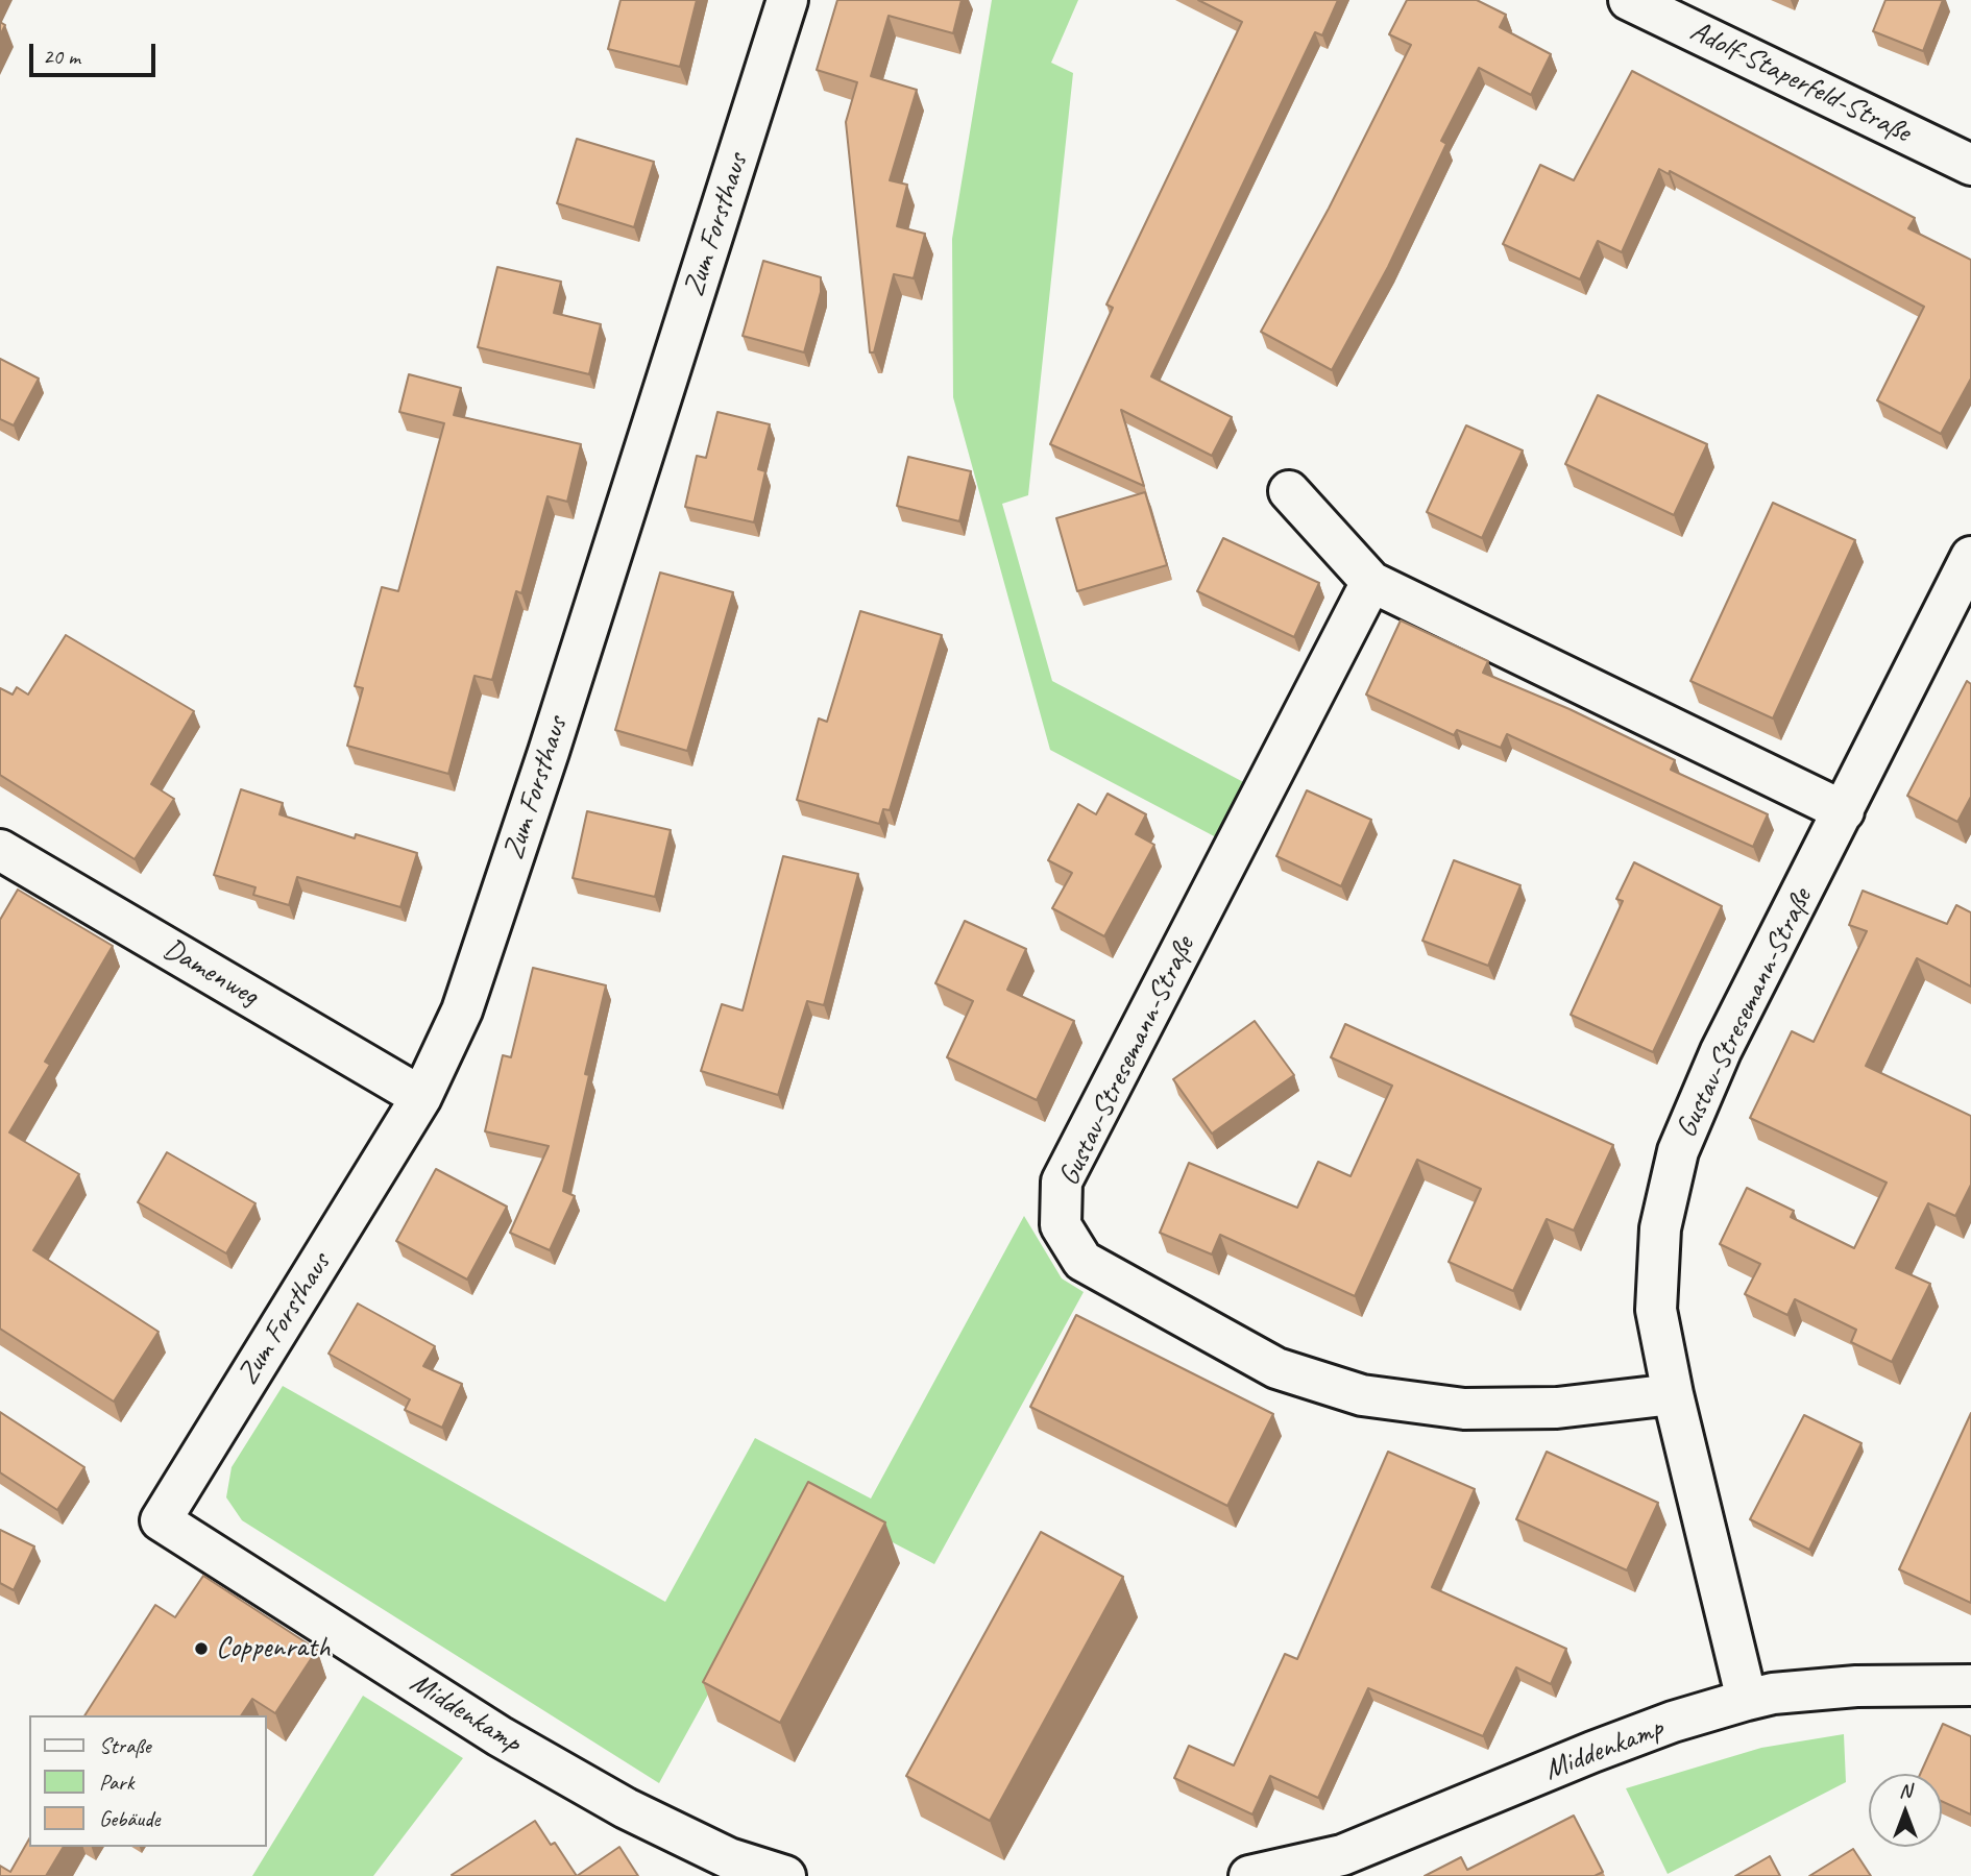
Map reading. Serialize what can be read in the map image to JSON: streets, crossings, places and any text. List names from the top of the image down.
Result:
{
  "streets": {
    "street": [
      "Adolf-Staperfeld-Straße",
      "Zum Forsthaus",
      "Damenweg",
      "Gustav-Stresemann-Straße",
      "Middenkamp"
    ]
  },
  "crossings": [
    ["Zum Forsthaus", "Damenweg"],
    ["Zum Forsthaus", "Middenkamp"],
    ["Gustav-Stresemann-Straße", "Middenkamp"]
  ],
  "places": ["Coppenrath"],
  "legend": ["Straße", "Park", "Gebäude"],
  "scale_bar": "20 m",
  "north": "top"
}
